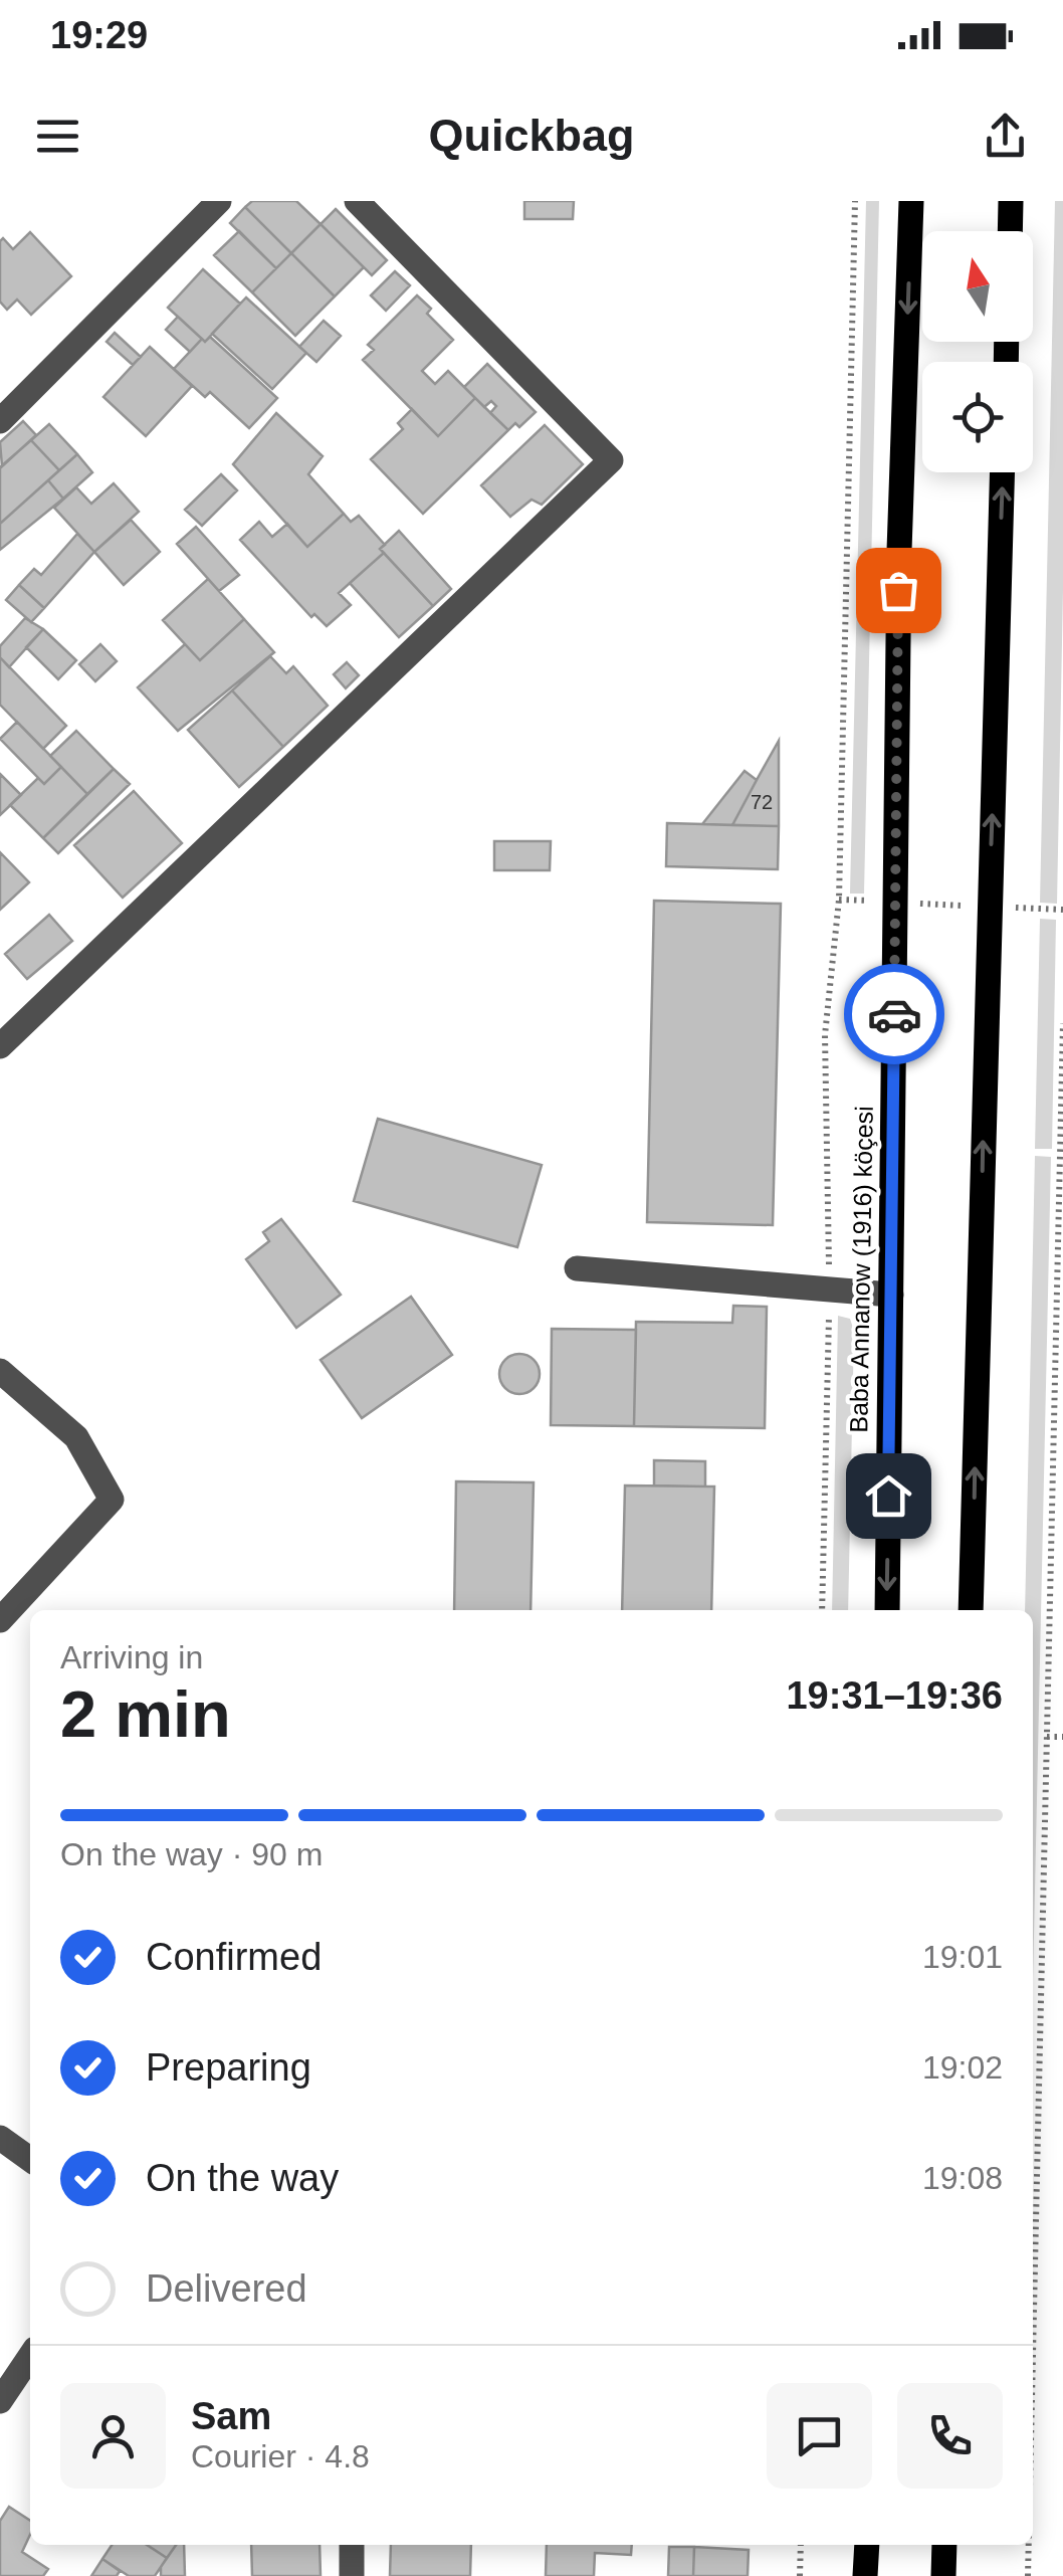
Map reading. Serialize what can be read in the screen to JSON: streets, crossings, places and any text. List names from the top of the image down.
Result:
{
  "streets": {
    "main road": ["Baba Annanow (1916) köçesi"]
  },
  "house_numbers": ["72"],
  "north": "top",
  "page": {
    "status": "19:29",
    "header": "Quickbag",
    "heading": ["2 min", "Arriving in", "19:31–19:36"],
    "panel": ["Sam", "Courier · 4.8"],
    "bar": "On the way · 90 m",
    "list": [
      ["Confirmed", "19:01"],
      ["Preparing", "19:02"],
      ["On the way", "19:08"],
      "Delivered"
    ]
  }
}
